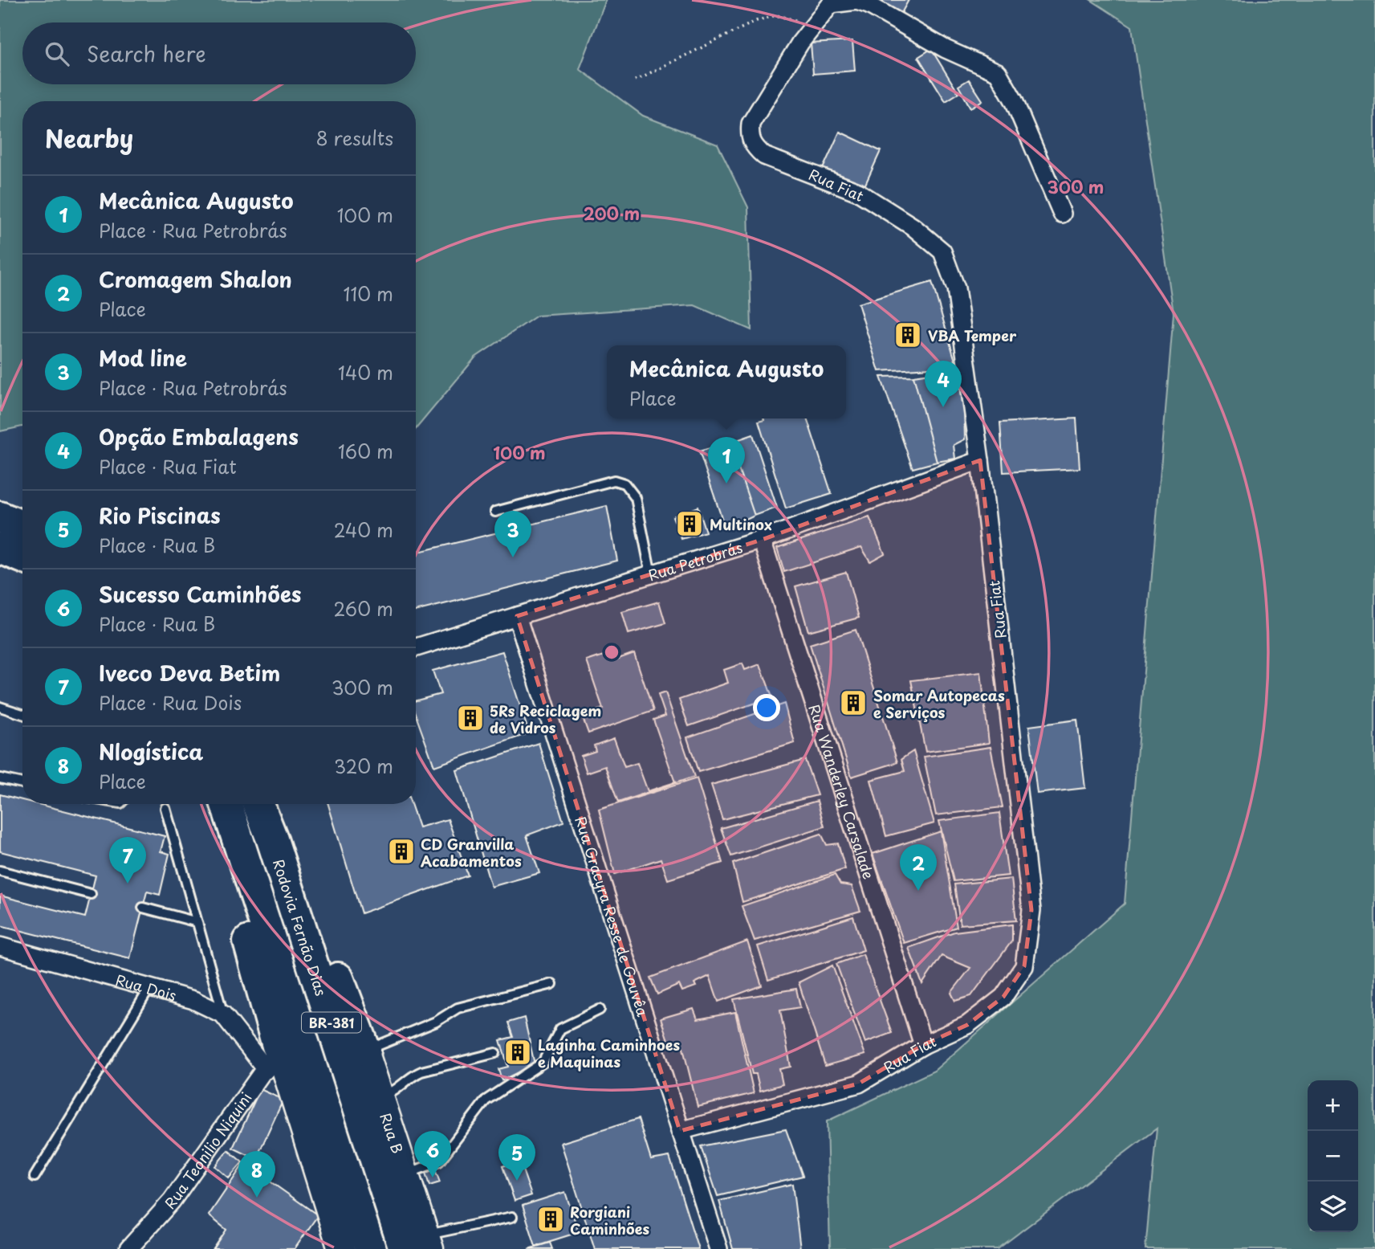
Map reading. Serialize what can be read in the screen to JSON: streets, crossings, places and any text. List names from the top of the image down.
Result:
{
  "streets": {
    "highway": ["Rodovia Fernão Dias", "BR-381"],
    "street": [
      "Rua Fiat",
      "Rua Petrobrás",
      "Rua Wanderley Carsalade",
      "Rua Gracyra Resse de Gouvêa",
      "Rua Dois",
      "Rua B",
      "Rua Teonilio Niquini"
    ]
  },
  "crossings": [
    ["Rua Fiat", "Rua Petrobrás"],
    ["Rua Fiat", "Rua Wanderley Carsalade"],
    ["Rua Fiat", "Rua Gracyra Resse de Gouvêa"],
    ["Rua Petrobrás", "Rua Wanderley Carsalade"],
    ["Rua Petrobrás", "Rua Gracyra Resse de Gouvêa"],
    ["Rodovia Fernão Dias", "Rua B"],
    ["Rua Dois", "BR-381"],
    ["Rua Dois", "Rua Teonilio Niquini"],
    ["BR-381", "Rua Teonilio Niquini"]
  ],
  "places": {
    "building": [
      "VBA Temper",
      "Multinox",
      "Somar Autopecas e Serviços",
      "5Rs Reciclagem de Vidros",
      "CD Granvilla Acabamentos",
      "Laginha Caminhoes e Maquinas",
      "Rorgiani Caminhões"
    ]
  },
  "page": {
    "search": "Search here",
    "heading": ["Nearby", "8 results"],
    "list": [
      {
        "mark": "1",
        "name": "Mecânica Augusto",
        "note": "Place · Rua Petrobrás",
        "value": "100 m"
      },
      {
        "mark": "2",
        "name": "Cromagem Shalon",
        "note": "Place",
        "value": "110 m"
      },
      {
        "mark": "3",
        "name": "Mod line",
        "note": "Place · Rua Petrobrás",
        "value": "140 m"
      },
      {
        "mark": "4",
        "name": "Opção Embalagens",
        "note": "Place · Rua Fiat",
        "value": "160 m"
      },
      {
        "mark": "5",
        "name": "Rio Piscinas",
        "note": "Place · Rua B",
        "value": "240 m"
      },
      {
        "mark": "6",
        "name": "Sucesso Caminhões",
        "note": "Place · Rua B",
        "value": "260 m"
      },
      {
        "mark": "7",
        "name": "Iveco Deva Betim",
        "note": "Place · Rua Dois",
        "value": "300 m"
      },
      {
        "mark": "8",
        "name": "Nlogística",
        "note": "Place",
        "value": "320 m"
      }
    ],
    "popup": ["Mecânica Augusto", "Place"],
    "pins": [
      "4",
      "1",
      "3",
      "7",
      "2",
      "6",
      "5",
      "8"
    ],
    "map_buttons": ["+", "−"]
  },
  "rings": ["300 m", "200 m", "100 m"]
}
